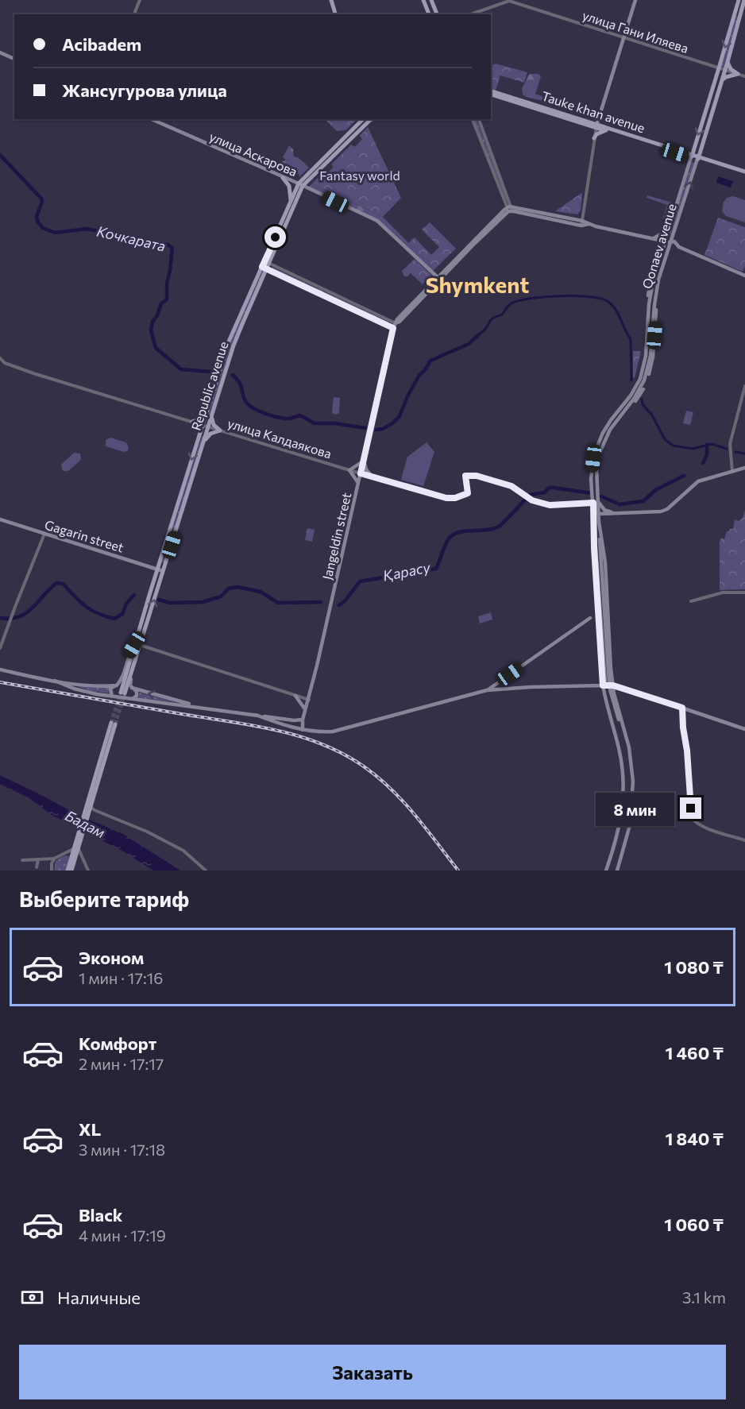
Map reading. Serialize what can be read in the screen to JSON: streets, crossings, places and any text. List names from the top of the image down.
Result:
{
  "streets": {
    "main road": [
      "Tauke khan avenue",
      "улица Аскарова",
      "Qonaev avenue",
      "Republic avenue",
      "Gagarin street",
      "Jangeldin street"
    ],
    "street": ["улица Гани Иляева", "улица Калдаякова"]
  },
  "crossings": [
    ["Tauke khan avenue", "Qonaev avenue"],
    ["улица Аскарова", "Republic avenue"],
    ["Republic avenue", "улица Калдаякова"],
    ["Republic avenue", "Gagarin street"],
    ["улица Калдаякова", "Jangeldin street"]
  ],
  "districts": ["Shymkent"],
  "water": ["Кочкарата", "Қарасу", "Бадам"],
  "parks": ["Fantasy world"],
  "page": {
    "banner": ["Acibadem", "Жансугурова улица"],
    "bubble": "8 мин",
    "heading": "Выберите тариф",
    "list": [
      {
        "name": "Эконом",
        "note": "1 мин · 17:16",
        "value": "1 080 ₸"
      },
      {
        "name": "Комфорт",
        "note": "2 мин · 17:17",
        "value": "1 460 ₸"
      },
      {
        "name": "XL",
        "note": "3 мин · 17:18",
        "value": "1 840 ₸"
      },
      {
        "name": "Black",
        "note": "4 мин · 17:19",
        "value": "1 060 ₸"
      }
    ],
    "pay": ["Наличные", "3.1 km"],
    "buttons": "Заказать"
  }
}
